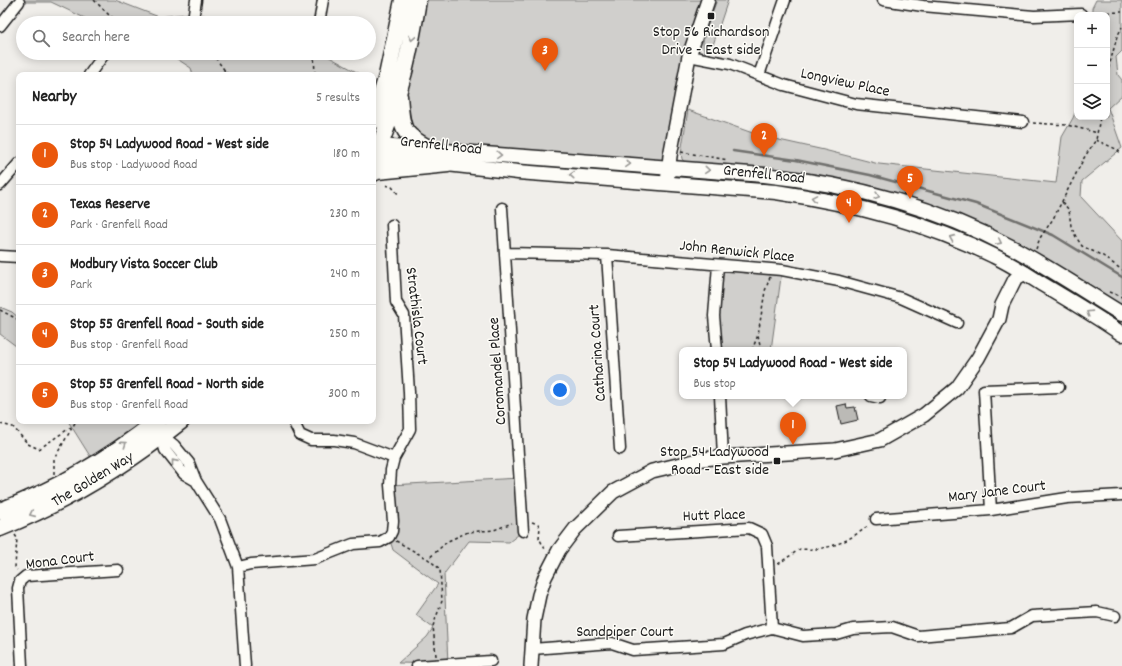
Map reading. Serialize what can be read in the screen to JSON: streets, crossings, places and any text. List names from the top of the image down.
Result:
{
  "streets": {
    "main road": ["Grenfell Road", "The Golden Way"],
    "street": [
      "Longview Place",
      "John Renwick Place",
      "Strathisla Court",
      "Catharina Court",
      "Coromandel Place",
      "Mary Jane Court",
      "Hutt Place",
      "Mona Court",
      "Sandpiper Court"
    ]
  },
  "crossings": [
    ["John Renwick Place", "Catharina Court"],
    ["John Renwick Place", "Coromandel Place"],
    ["Hutt Place", "Sandpiper Court"]
  ],
  "places": {
    "transit": ["Stop 56 Richardson Drive - East side", "Stop 54 Ladywood Road - East side"]
  },
  "page": {
    "map_buttons": ["+", "−"],
    "search": "Search here",
    "pins": [
      "3",
      "2",
      "5",
      "4",
      "1"
    ],
    "heading": ["Nearby", "5 results"],
    "list": [
      {
        "mark": "1",
        "name": "Stop 54 Ladywood Road - West side",
        "note": "Bus stop · Ladywood Road",
        "value": "180 m"
      },
      {
        "mark": "2",
        "name": "Texas Reserve",
        "note": "Park · Grenfell Road",
        "value": "230 m"
      },
      {
        "mark": "3",
        "name": "Modbury Vista Soccer Club",
        "note": "Park",
        "value": "240 m"
      },
      {
        "mark": "4",
        "name": "Stop 55 Grenfell Road - South side",
        "note": "Bus stop · Grenfell Road",
        "value": "250 m"
      },
      {
        "mark": "5",
        "name": "Stop 55 Grenfell Road - North side",
        "note": "Bus stop · Grenfell Road",
        "value": "300 m"
      }
    ],
    "popup": ["Stop 54 Ladywood Road - West side", "Bus stop"]
  }
}
